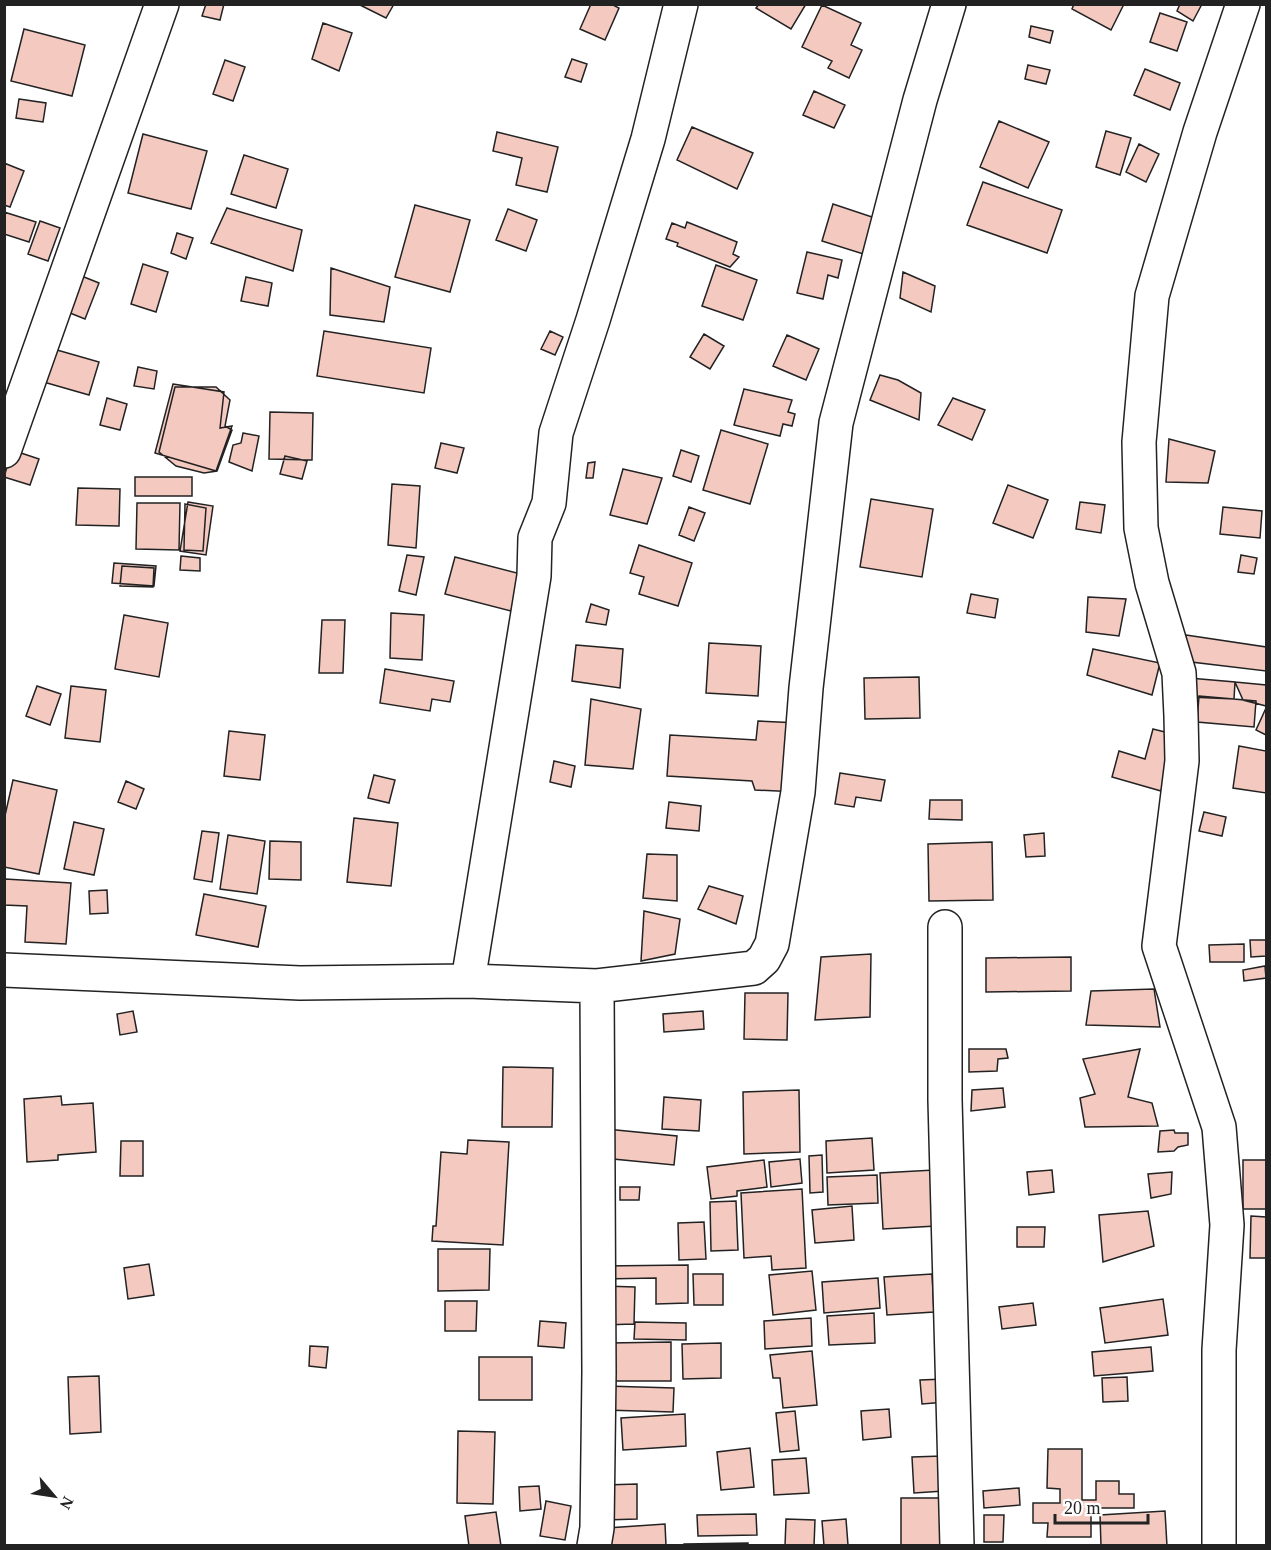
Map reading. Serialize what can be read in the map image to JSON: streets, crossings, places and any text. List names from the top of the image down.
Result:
{
  "scale_bar": "20 m",
  "north": "bottom right"
}
